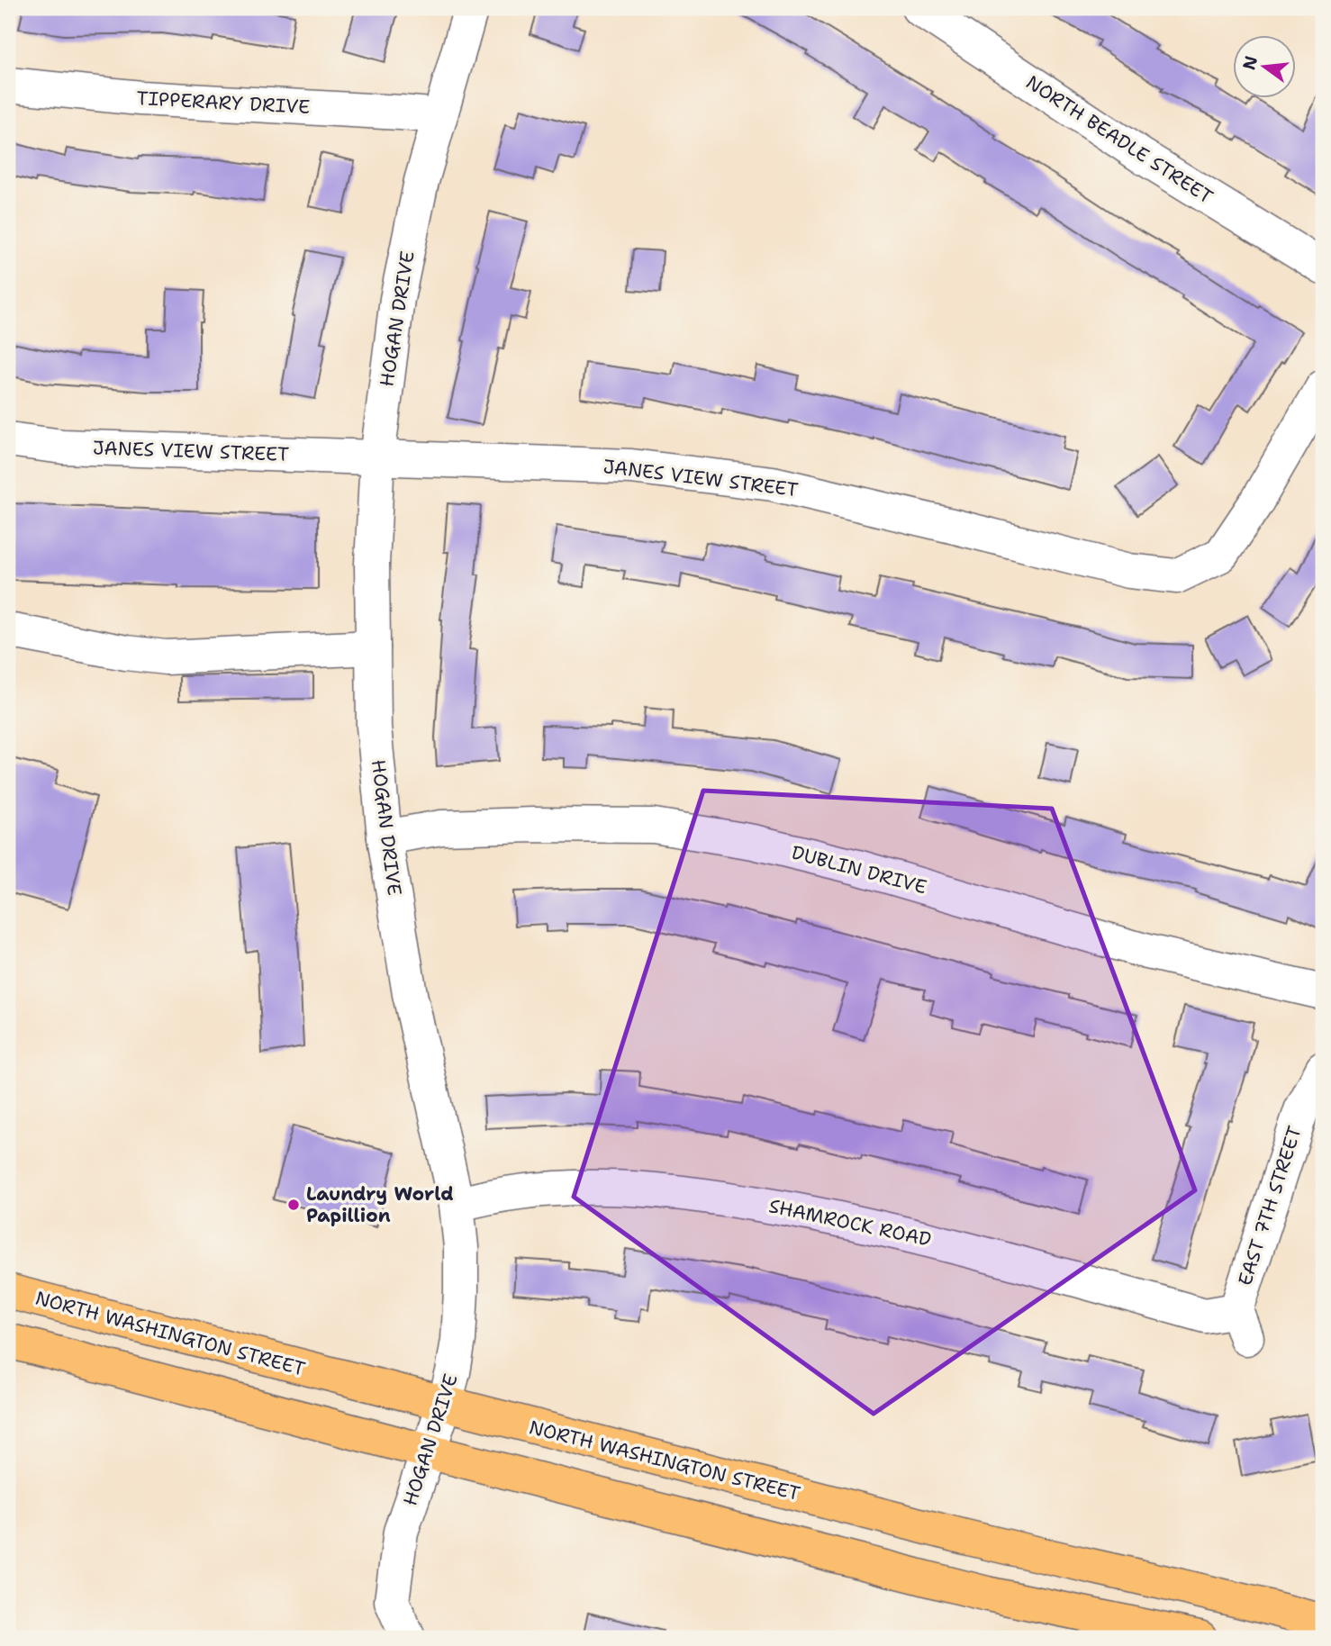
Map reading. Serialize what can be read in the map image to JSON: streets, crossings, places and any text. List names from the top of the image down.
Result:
{
  "streets": {
    "main road": ["NORTH WASHINGTON STREET"],
    "street": [
      "TIPPERARY DRIVE",
      "NORTH BEADLE STREET",
      "HOGAN DRIVE",
      "JANES VIEW STREET",
      "DUBLIN DRIVE",
      "EAST 7TH STREET",
      "SHAMROCK ROAD"
    ]
  },
  "crossings": [
    ["TIPPERARY DRIVE", "HOGAN DRIVE"],
    ["HOGAN DRIVE", "JANES VIEW STREET"],
    ["HOGAN DRIVE", "DUBLIN DRIVE"],
    ["HOGAN DRIVE", "SHAMROCK ROAD"],
    ["HOGAN DRIVE", "NORTH WASHINGTON STREET"],
    ["EAST 7TH STREET", "SHAMROCK ROAD"]
  ],
  "places": ["Laundry World Papillion"],
  "north": "left"
}
